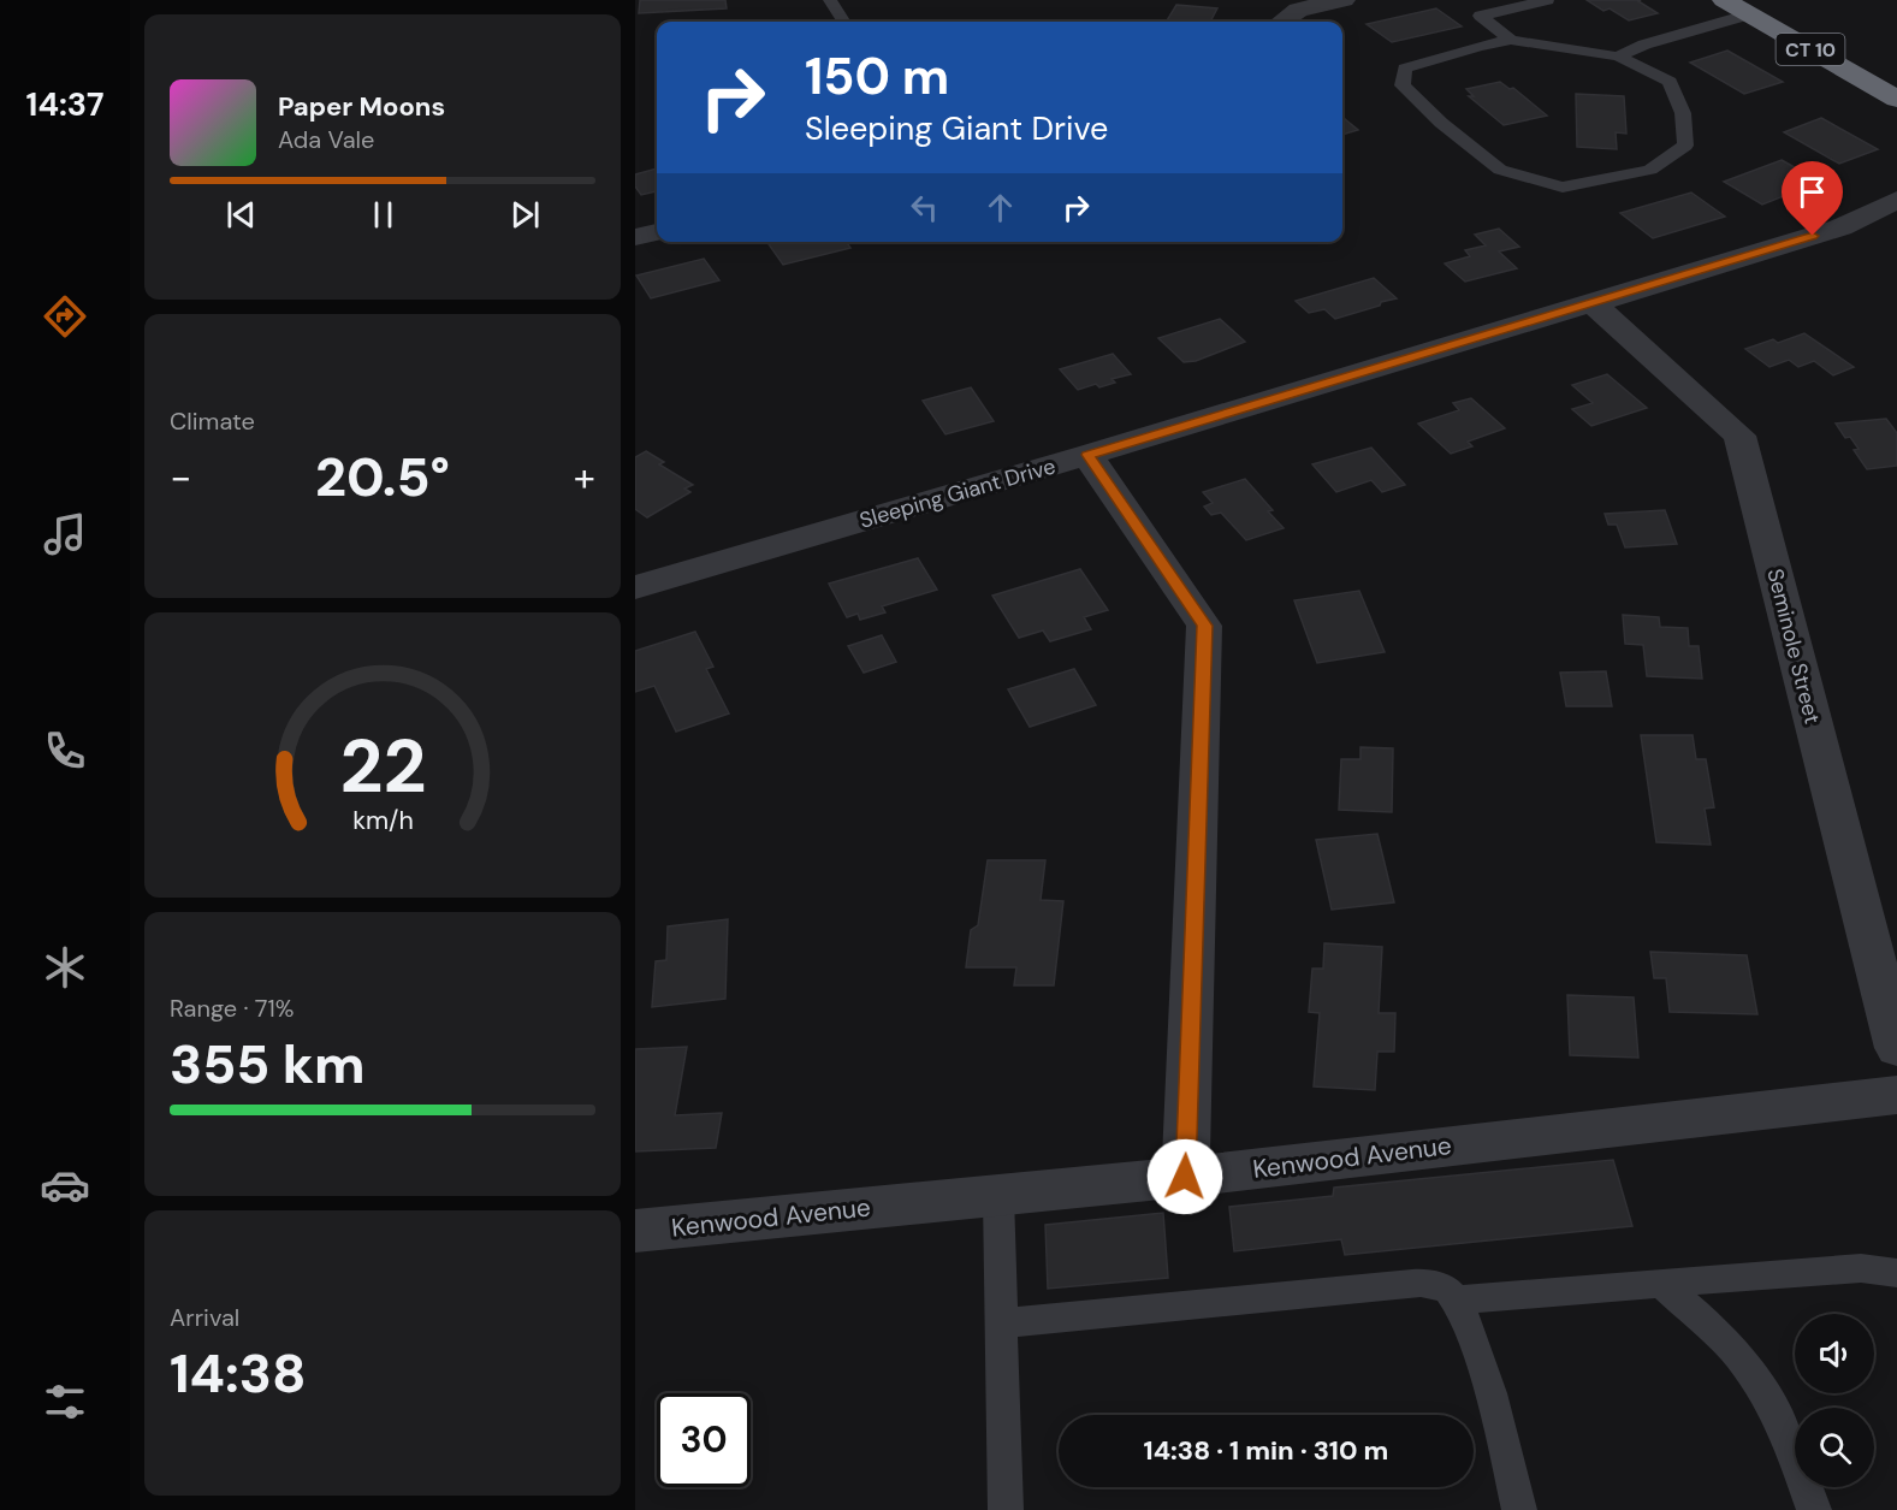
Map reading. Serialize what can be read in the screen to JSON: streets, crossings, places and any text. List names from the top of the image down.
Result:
{
  "streets": {
    "highway": ["CT 10"],
    "street": ["Sleeping Giant Drive", "Seminole Street", "Kenwood Avenue"]
  },
  "crossings": [
    ["Sleeping Giant Drive", "Seminole Street"]
  ],
  "page": {
    "tabs": "14:37",
    "turn": ["150 m", "Sleeping Giant Drive"],
    "song": ["Paper Moons", "Ada Vale"],
    "tile": [
      "Climate",
      ["Range · 71%", "355 km"],
      ["Arrival", "14:38"]
    ],
    "heat": ["−", "20.5°", "+"],
    "limit": "30",
    "trip": "14:38 · 1 min · 310 m",
    "gauge": ["22", "km/h"]
  }
}
